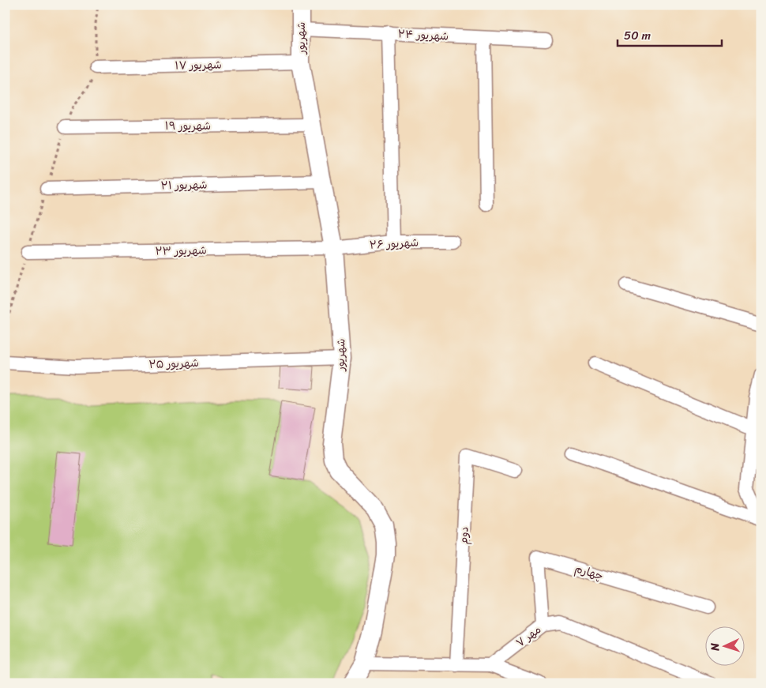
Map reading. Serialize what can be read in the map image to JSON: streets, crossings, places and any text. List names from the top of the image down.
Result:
{
  "streets": {
    "street": [
      "شهریور ۲۴",
      "شهریور",
      "شهریور ۱۷",
      "شهریور ۱۹",
      "شهریور ۲۱",
      "شهریور ۲۶",
      "شهریور ۲۳",
      "شهریور ۲۵",
      "دوم",
      "چهارم",
      "مهر ۷"
    ]
  },
  "crossings": [
    ["شهریور ۲۴", "شهریور"],
    ["شهریور", "شهریور ۱۷"],
    ["شهریور", "شهریور ۱۹"],
    ["شهریور", "شهریور ۲۱"],
    ["شهریور", "شهریور ۲۶"],
    ["شهریور", "شهریور ۲۳"],
    ["شهریور", "شهریور ۲۵"],
    ["شهریور ۲۶", "شهریور ۲۳"],
    ["چهارم", "مهر ۷"]
  ],
  "scale_bar": "50 m",
  "north": "left"
}
